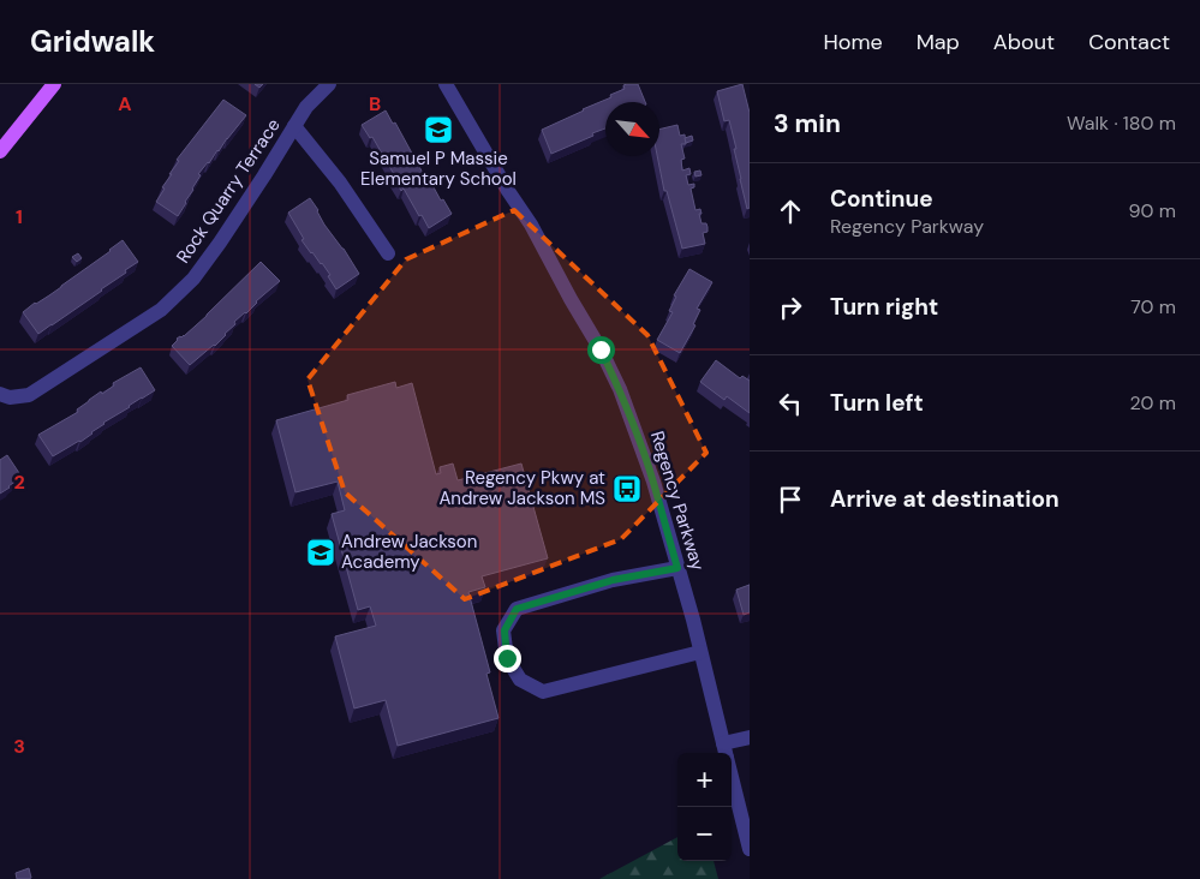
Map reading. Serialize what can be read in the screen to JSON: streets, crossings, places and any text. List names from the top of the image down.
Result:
{
  "streets": {
    "street": ["Rock Quarry Terrace", "Regency Parkway"]
  },
  "places": {
    "school or university": ["Samuel P Massie Elementary School", "Andrew Jackson Academy"],
    "bus stop": ["Regency Pkwy at Andrew Jackson MS"]
  },
  "north": "bottom right",
  "page": {
    "header": "Gridwalk",
    "nav": [
      "Home",
      "Map",
      "About",
      "Contact"
    ],
    "heading": ["3 min", "Walk · 180 m"],
    "list": [
      ["Continue", "Regency Parkway", "90 m"],
      ["Turn right", "70 m"],
      ["Turn left", "20 m"],
      "Arrive at destination"
    ],
    "map_buttons": ["+", "−"]
  },
  "grid": {
    "columns": ["A", "B"],
    "rows": ["1", "2", "3"]
  }
}
